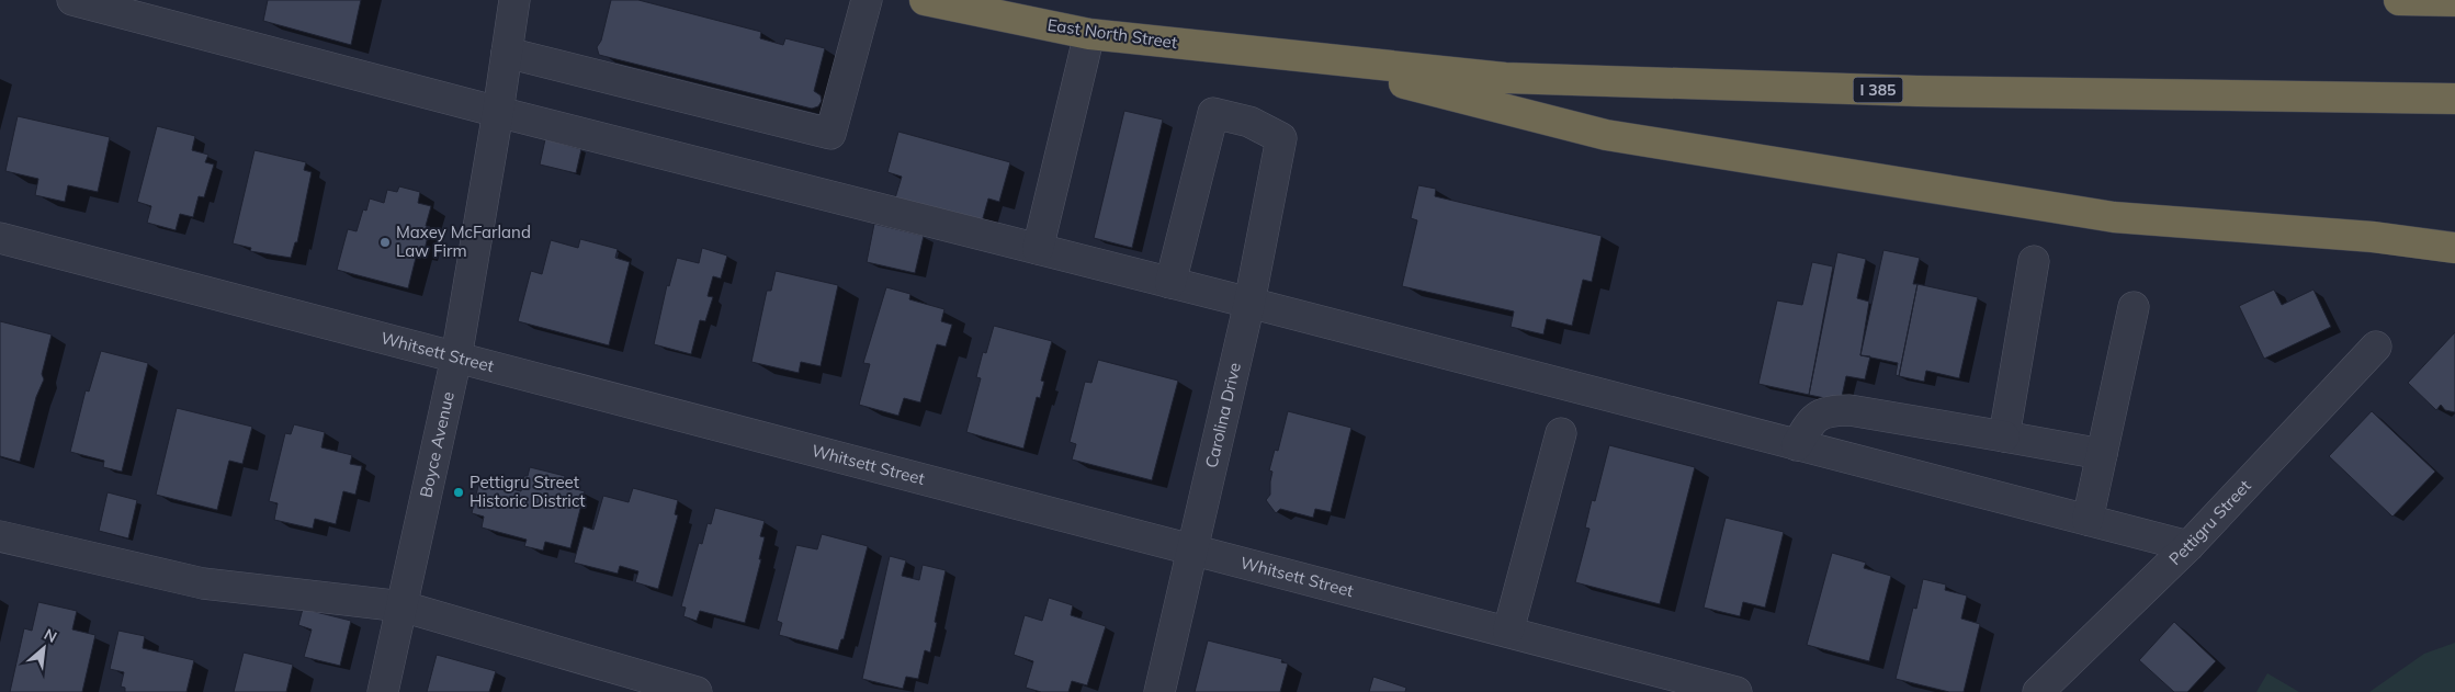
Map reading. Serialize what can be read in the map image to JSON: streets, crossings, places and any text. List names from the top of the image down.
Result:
{
  "streets": {
    "highway": ["East North Street", "I 385"],
    "street": [
      "Whitsett Street",
      "Carolina Drive",
      "Boyce Avenue",
      "Pettigru Street"
    ]
  },
  "crossings": [
    ["East North Street", "I 385"],
    ["Whitsett Street", "Carolina Drive"],
    ["Whitsett Street", "Boyce Avenue"]
  ],
  "places": ["Maxey McFarland Law Firm", "Pettigru Street Historic District"],
  "north": "top right"
}
